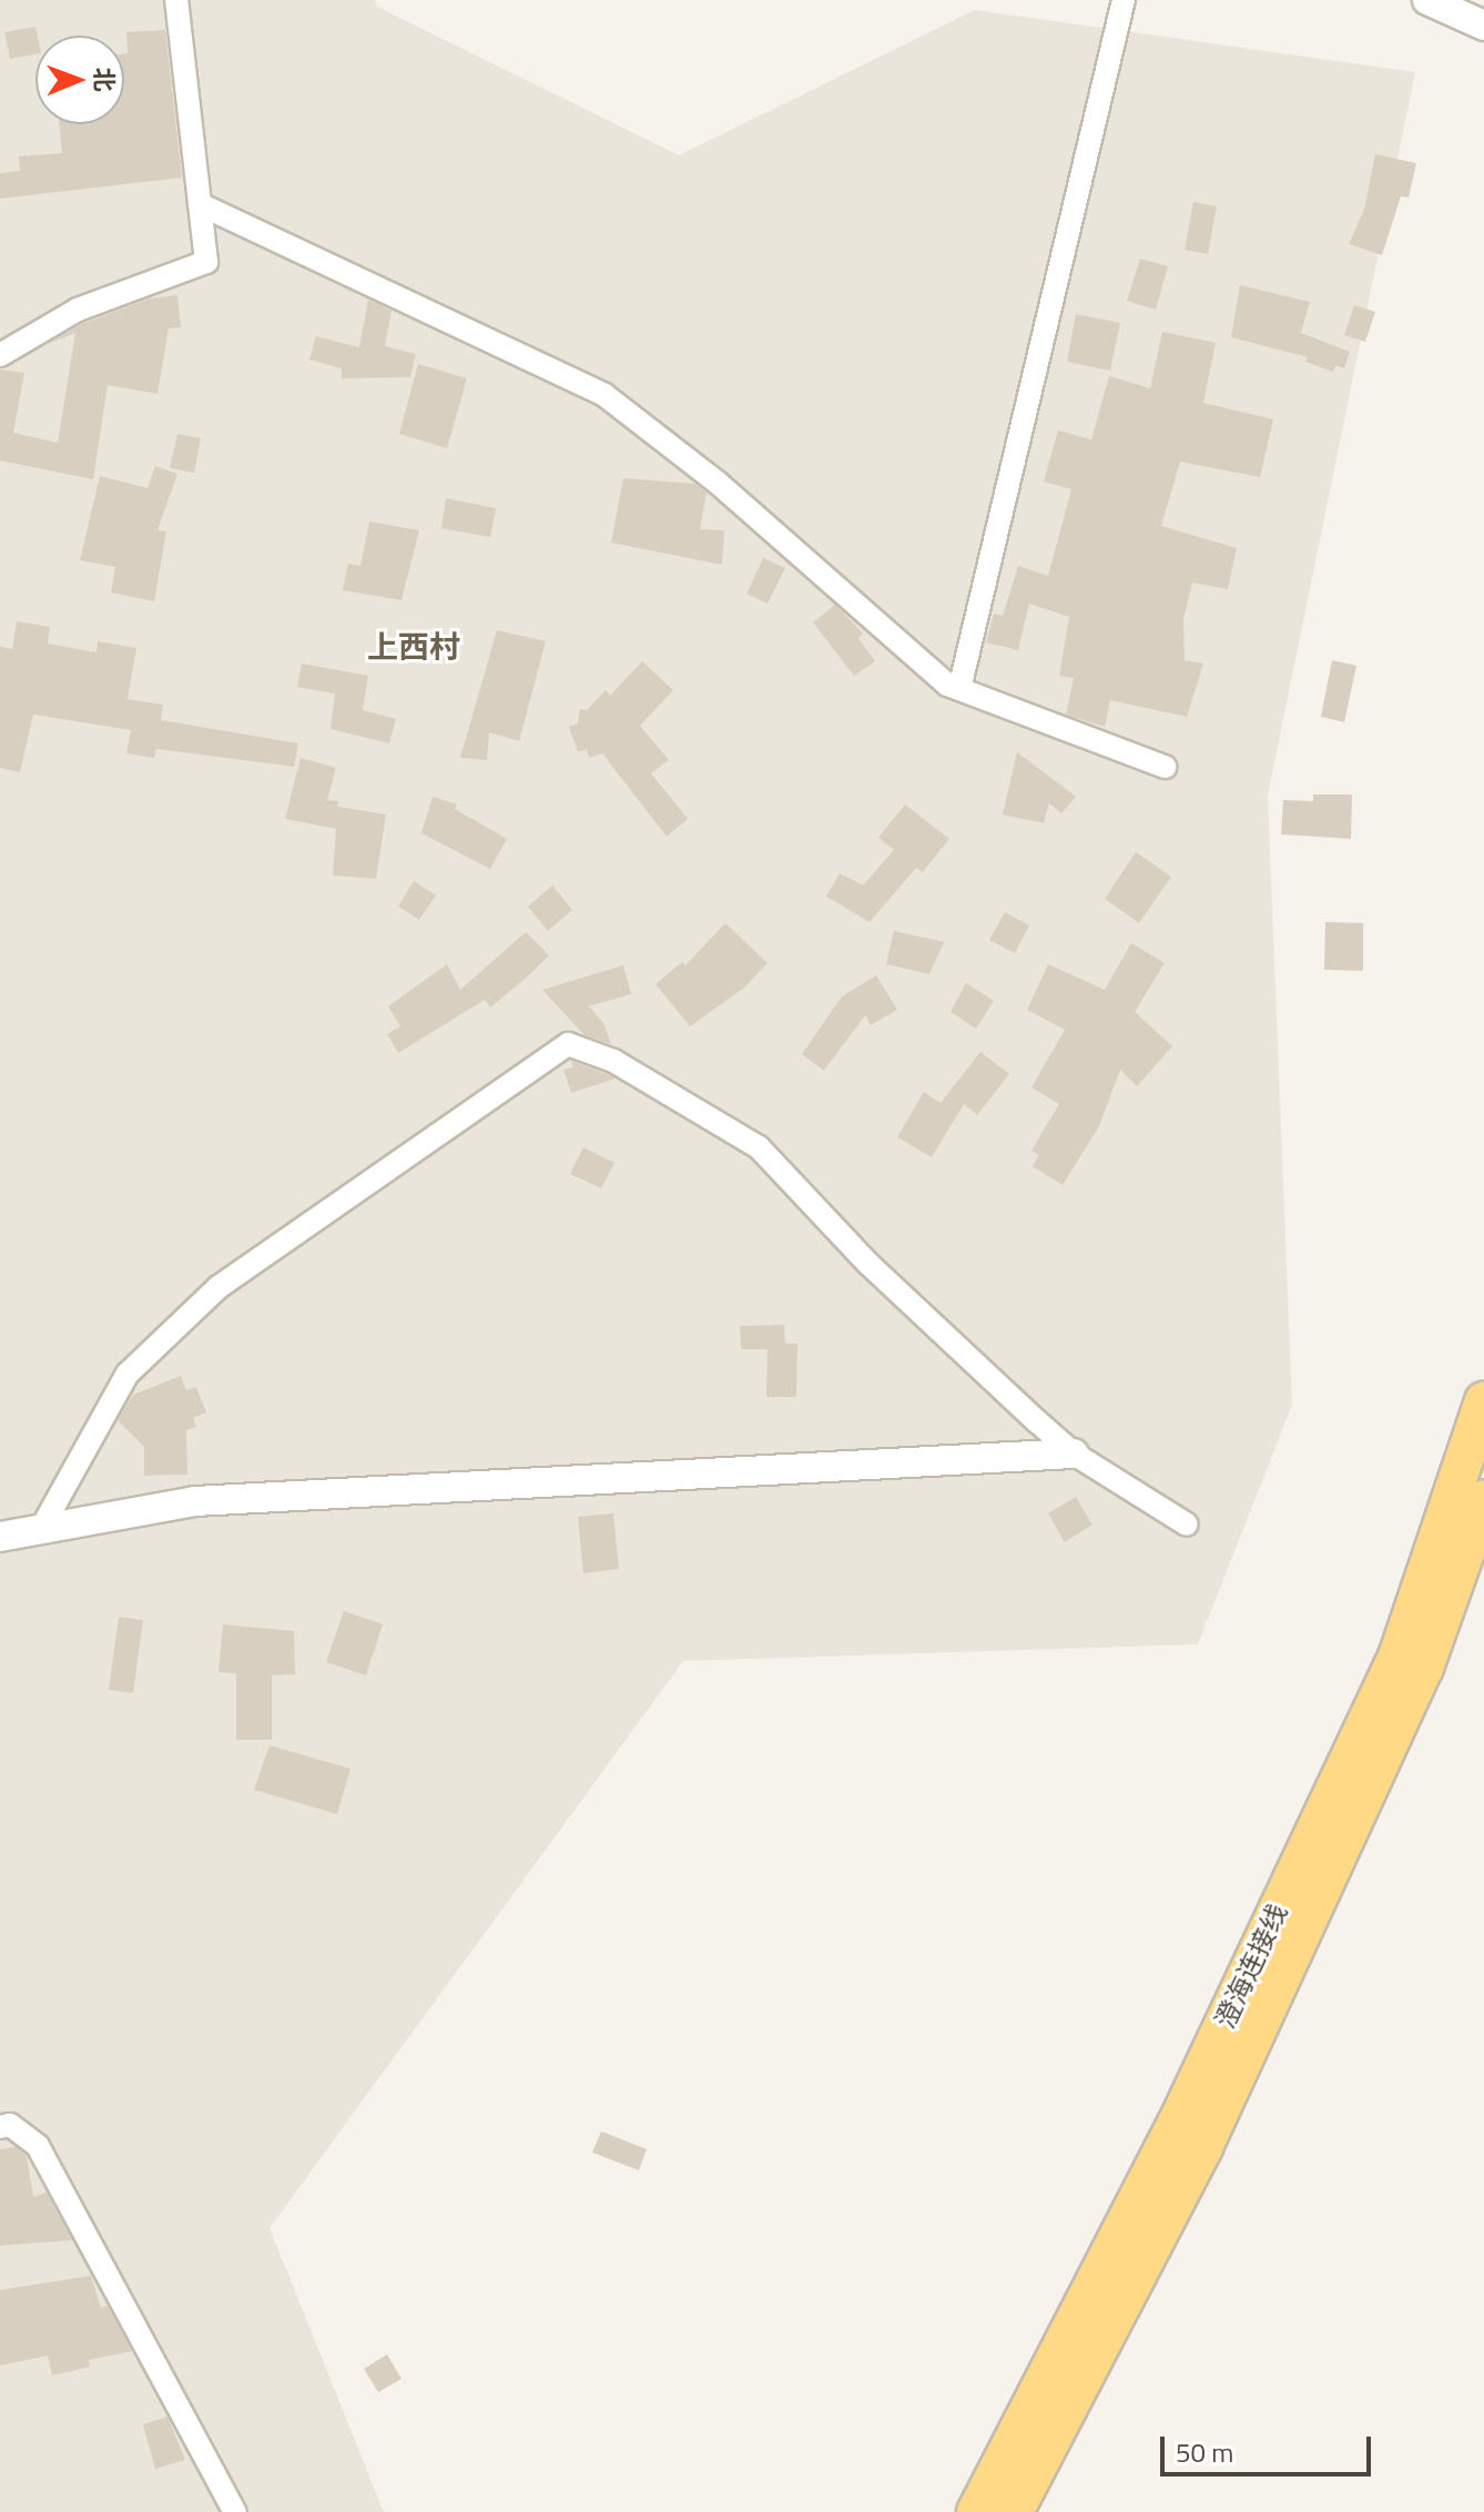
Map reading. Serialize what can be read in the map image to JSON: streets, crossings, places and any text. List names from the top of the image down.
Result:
{
  "streets": {
    "highway": ["澄海连接线"]
  },
  "districts": ["上西村"],
  "scale_bar": "50 m",
  "north": "right"
}
